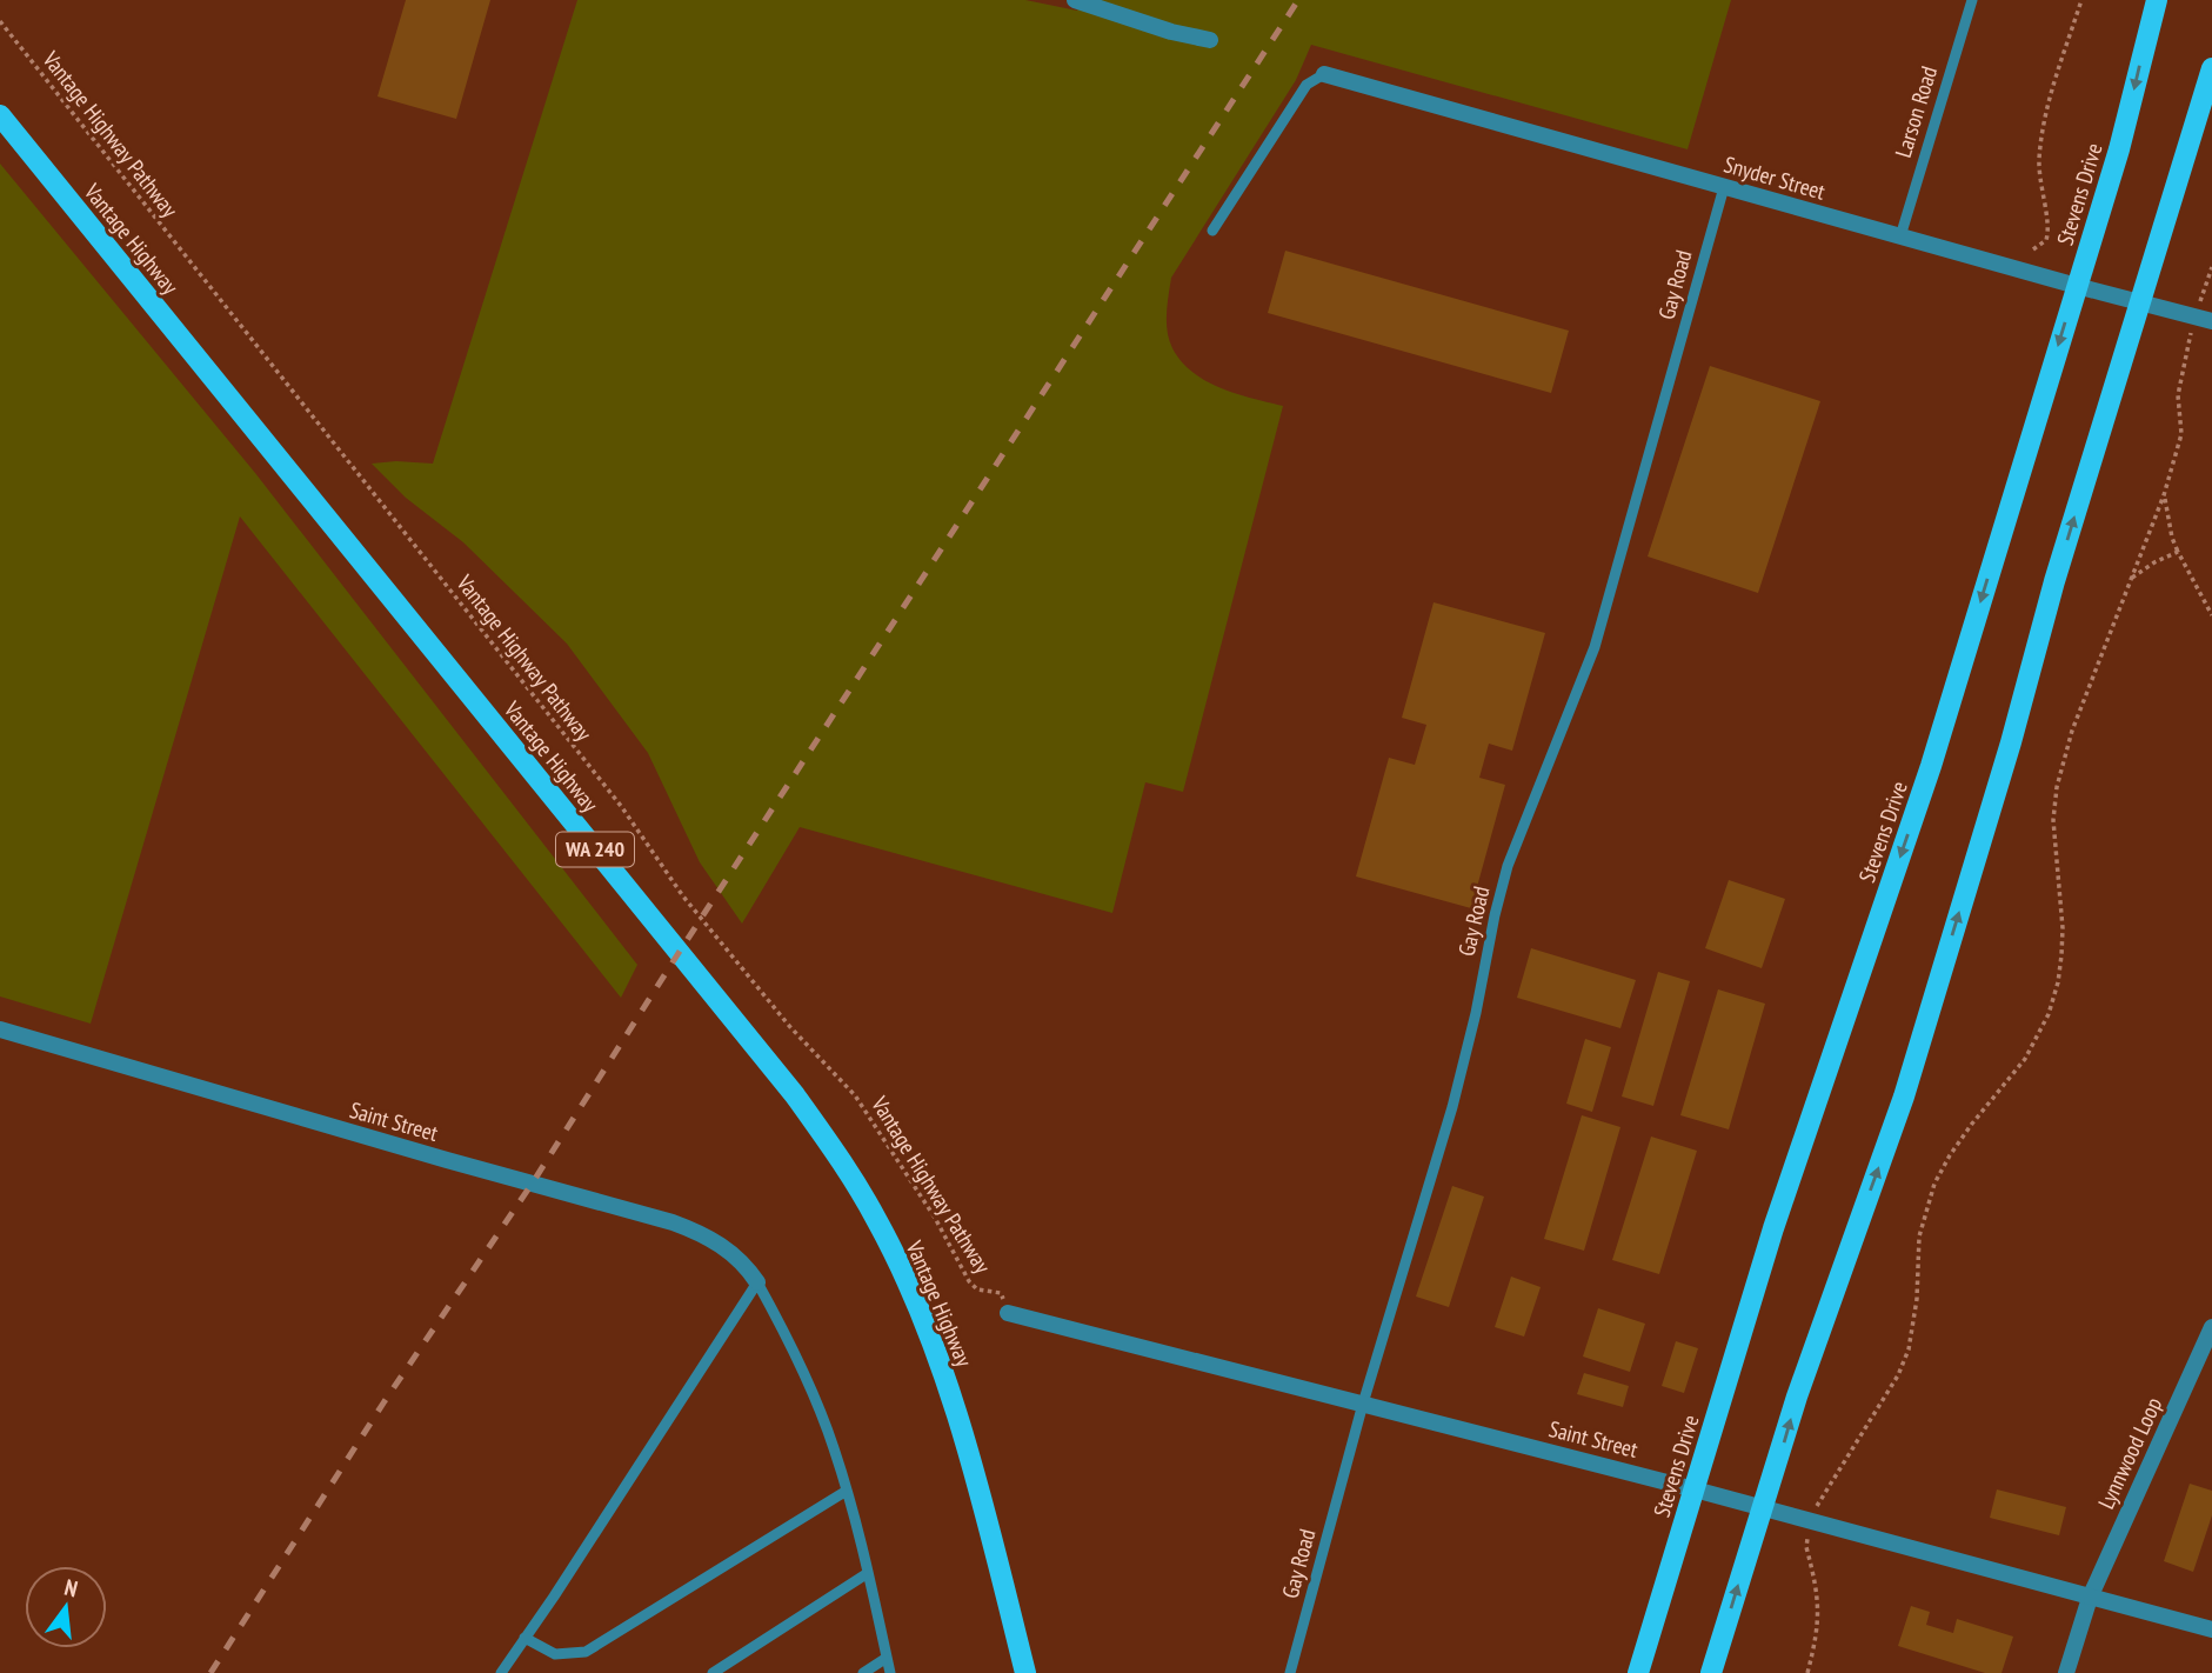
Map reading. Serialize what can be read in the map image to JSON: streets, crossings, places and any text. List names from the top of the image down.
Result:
{
  "streets": {
    "main road": ["Stevens Drive", "Vantage Highway", "WA 240"],
    "street": ["Snyder Street", "Saint Street", "Lynnwood Loop"],
    "lane": ["Larson Road", "Gay Road"],
    "path": ["Vantage Highway Pathway"]
  },
  "crossings": [
    ["Larson Road", "Snyder Street"],
    ["Vantage Highway Pathway", "Saint Street"],
    ["Snyder Street", "Stevens Drive"],
    ["Snyder Street", "Gay Road"],
    ["Stevens Drive", "Saint Street"],
    ["Gay Road", "Saint Street"],
    ["Saint Street", "Lynnwood Loop"]
  ],
  "north": "top"
}
